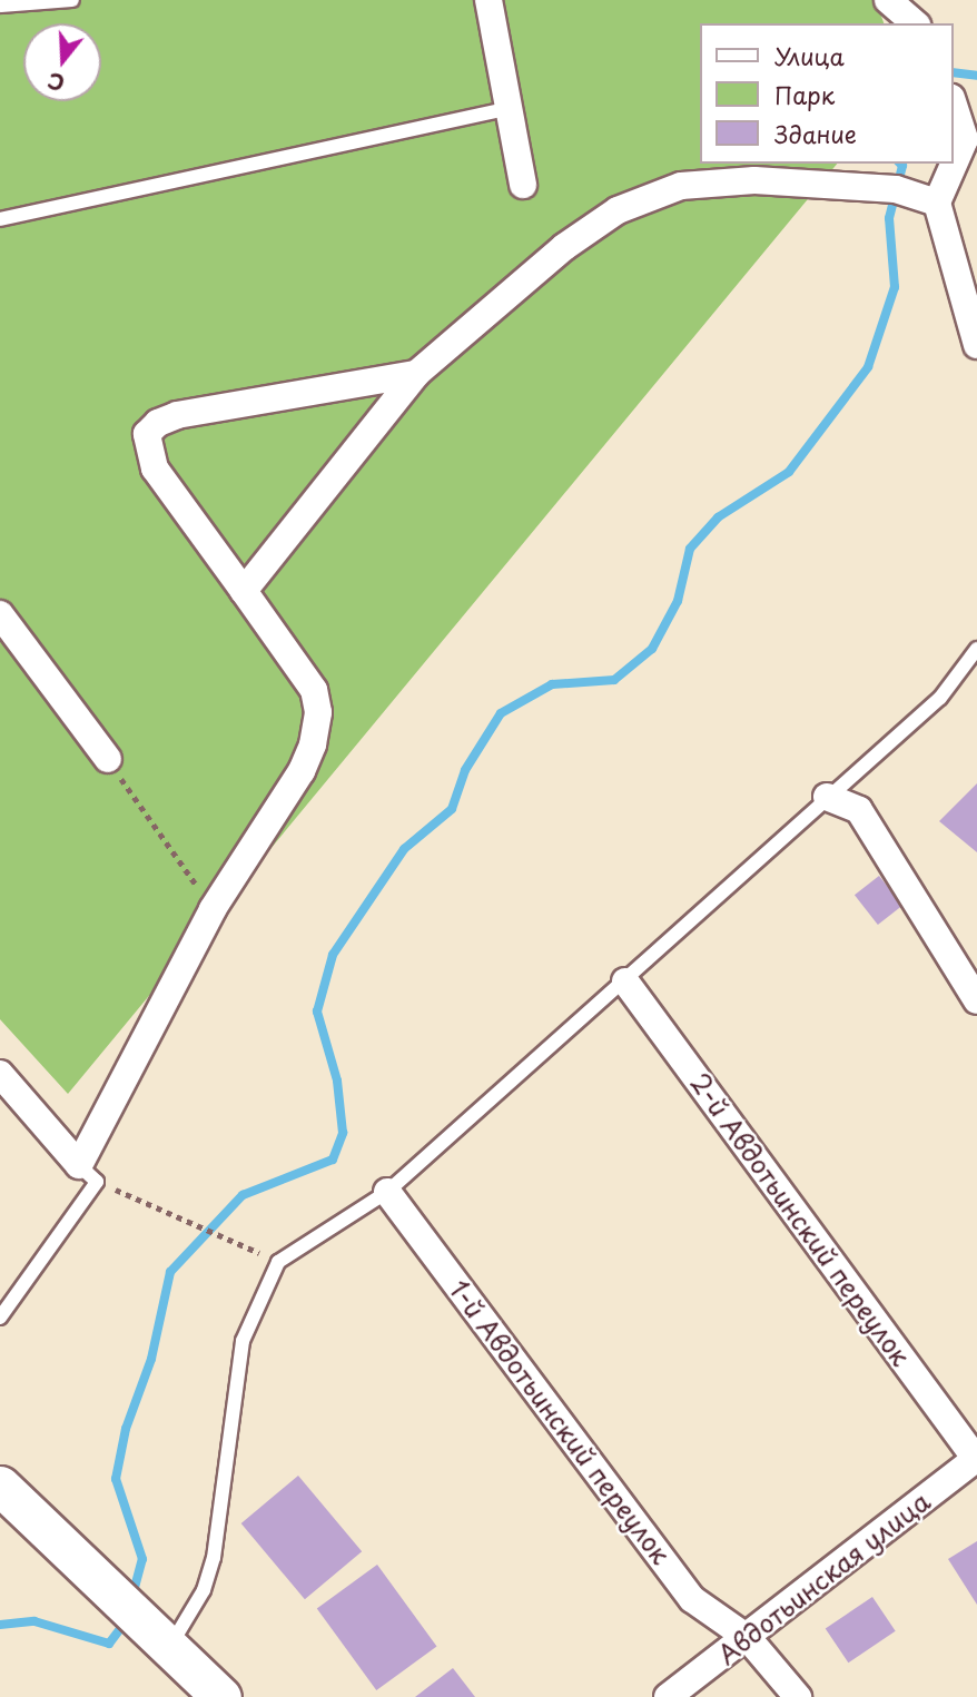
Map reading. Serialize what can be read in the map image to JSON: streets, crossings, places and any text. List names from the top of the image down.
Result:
{
  "streets": {
    "street": ["2-й Авдотьинский переулок", "1-й Авдотьинский переулок", "Авдотьинская улица"]
  },
  "crossings": [
    ["2-й Авдотьинский переулок", "Авдотьинская улица"],
    ["1-й Авдотьинский переулок", "Авдотьинская улица"]
  ],
  "legend": ["Улица", "Парк", "Здание"],
  "north": "bottom"
}
